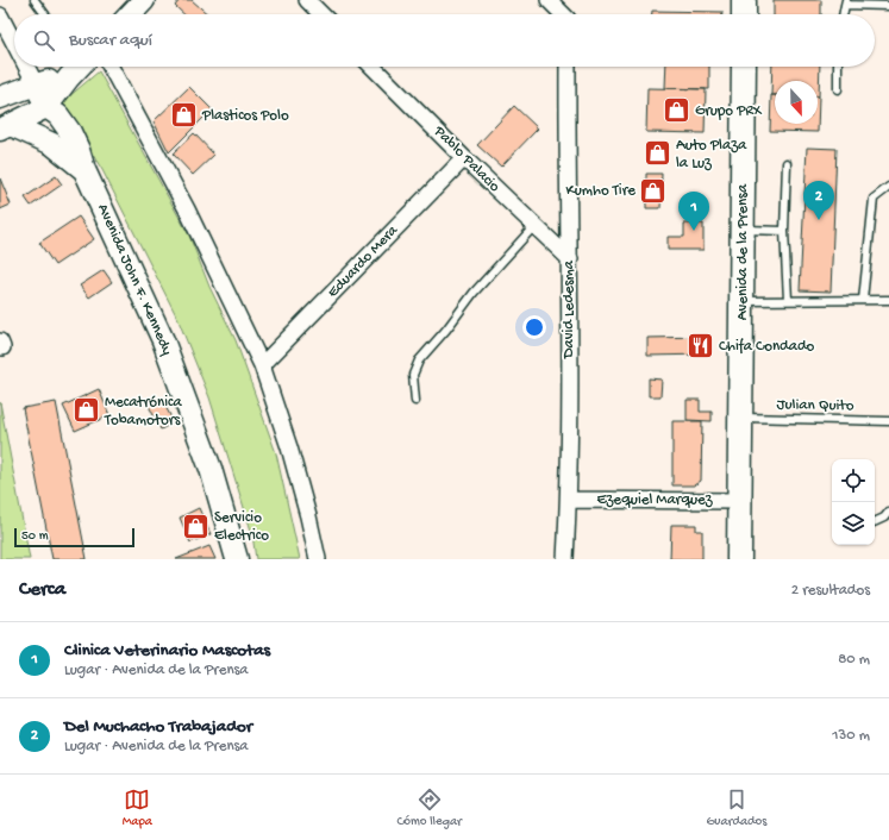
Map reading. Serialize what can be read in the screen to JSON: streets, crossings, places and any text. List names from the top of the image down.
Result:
{
  "streets": {
    "main road": ["Avenida de la Prensa", "Avenida John F. Kennedy"],
    "street": [
      "Pablo Palacio",
      "Eduardo Mera",
      "David Ledesma",
      "Ezequiel Marquez"
    ],
    "lane": ["Julian Quito"]
  },
  "crossings": [
    ["Pablo Palacio", "Eduardo Mera"],
    ["Pablo Palacio", "David Ledesma"],
    ["Avenida de la Prensa", "Julian Quito"],
    ["Avenida de la Prensa", "Ezequiel Marquez"],
    ["David Ledesma", "Ezequiel Marquez"]
  ],
  "places": {
    "shop": [
      "Grupo PRX",
      "Plasticos Polo",
      "Auto Plaza la Luz",
      "Kumho Tire",
      "Mecatrónica Tobamotors",
      "Servicio Electrico"
    ],
    "restaurant": ["Chifa Condado"]
  },
  "scale_bar": "50 m",
  "north": "bottom",
  "page": {
    "search": "Buscar aquí",
    "pins": ["2", "1"],
    "scale": "50 m",
    "heading": ["Cerca", "2 resultados"],
    "list": [
      {
        "mark": "1",
        "name": "Clinica Veterinario Mascotas",
        "note": "Lugar · Avenida de la Prensa",
        "value": "80 m"
      },
      {
        "mark": "2",
        "name": "Del Muchacho Trabajador",
        "note": "Lugar · Avenida de la Prensa",
        "value": "130 m"
      }
    ],
    "nav": ["Mapa", "Cómo llegar", "Guardados"]
  }
}
